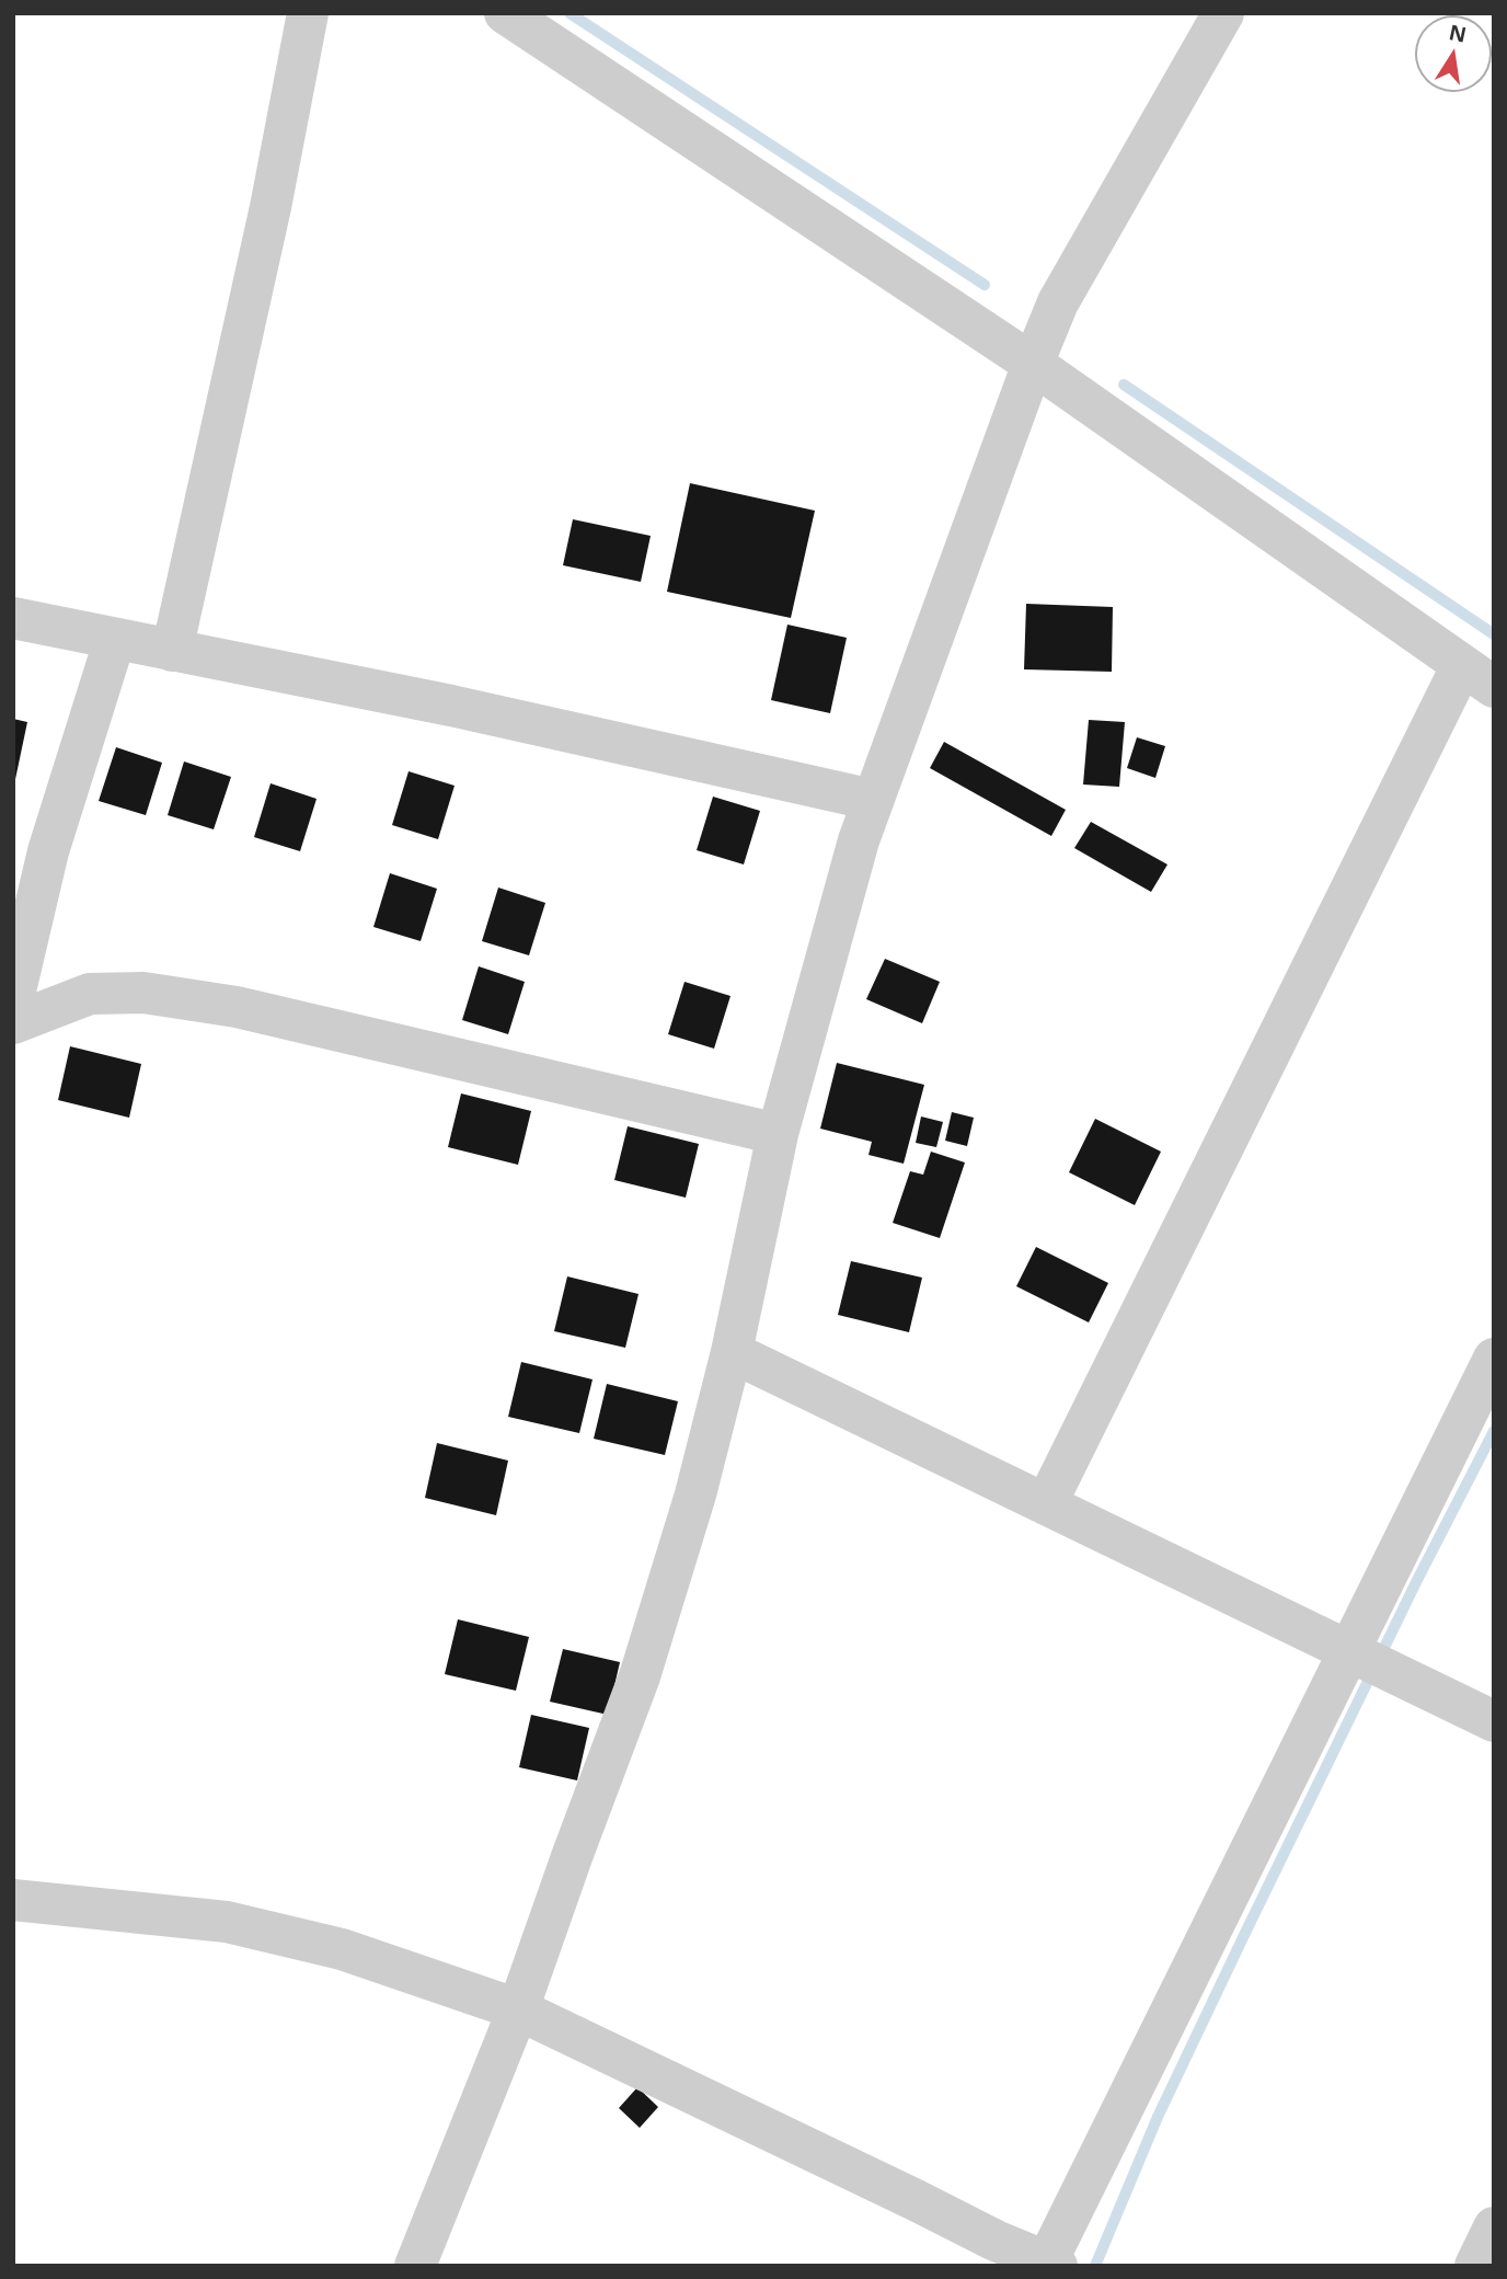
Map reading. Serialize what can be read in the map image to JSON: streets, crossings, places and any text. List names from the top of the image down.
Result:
{
  "north": "top"
}
